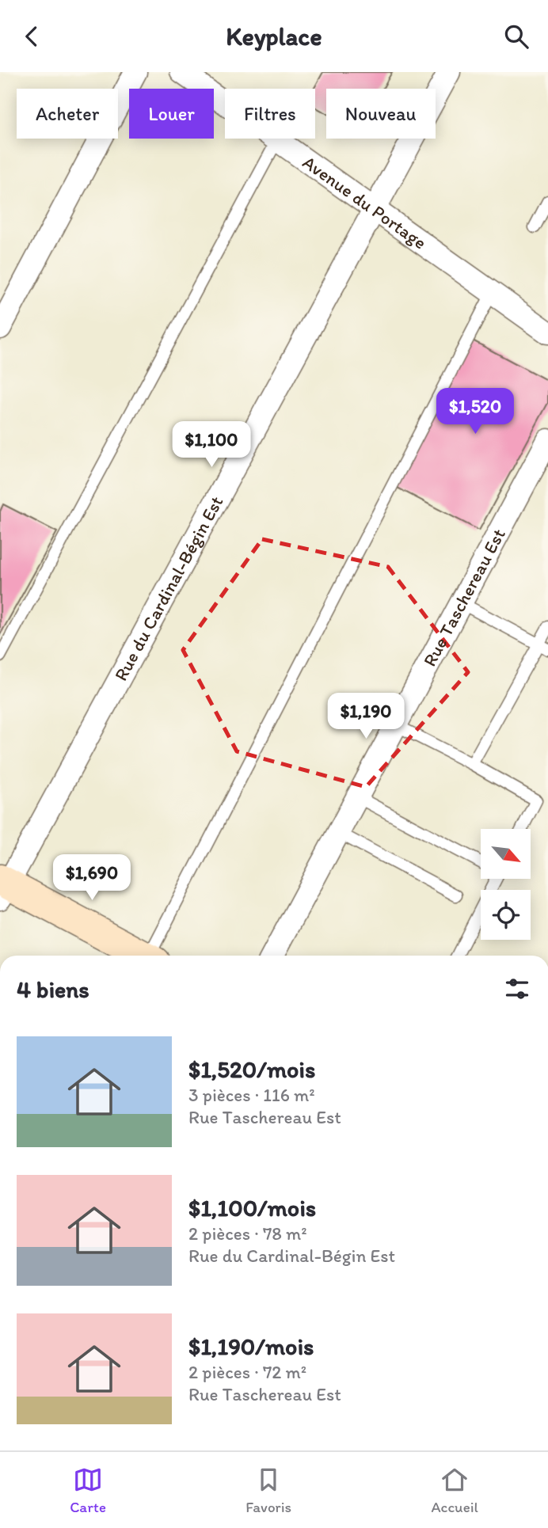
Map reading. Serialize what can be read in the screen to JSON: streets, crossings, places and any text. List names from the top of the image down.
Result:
{
  "streets": {
    "street": ["Avenue du Portage", "Rue du Cardinal-Bégin Est", "Rue Taschereau Est"]
  },
  "crossings": [
    ["Avenue du Portage", "Rue du Cardinal-Bégin Est"]
  ],
  "north": "bottom right",
  "page": {
    "header": "Keyplace",
    "chip": [
      "Acheter",
      "Louer",
      "Filtres",
      "Nouveau"
    ],
    "price": [
      "$1,520",
      "$1,100",
      "$1,190",
      "$1,690"
    ],
    "heading": "4 biens",
    "list": [
      {
        "name": "$1,520/mois",
        "note": "3 pièces · 116 m² · Rue Taschereau Est"
      },
      {
        "name": "$1,100/mois",
        "note": "2 pièces · 78 m² · Rue du Cardinal-Bégin Est"
      },
      {
        "name": "$1,190/mois",
        "note": "2 pièces · 72 m² · Rue Taschereau Est"
      }
    ],
    "tabs": ["Carte", "Favoris", "Accueil"]
  }
}
